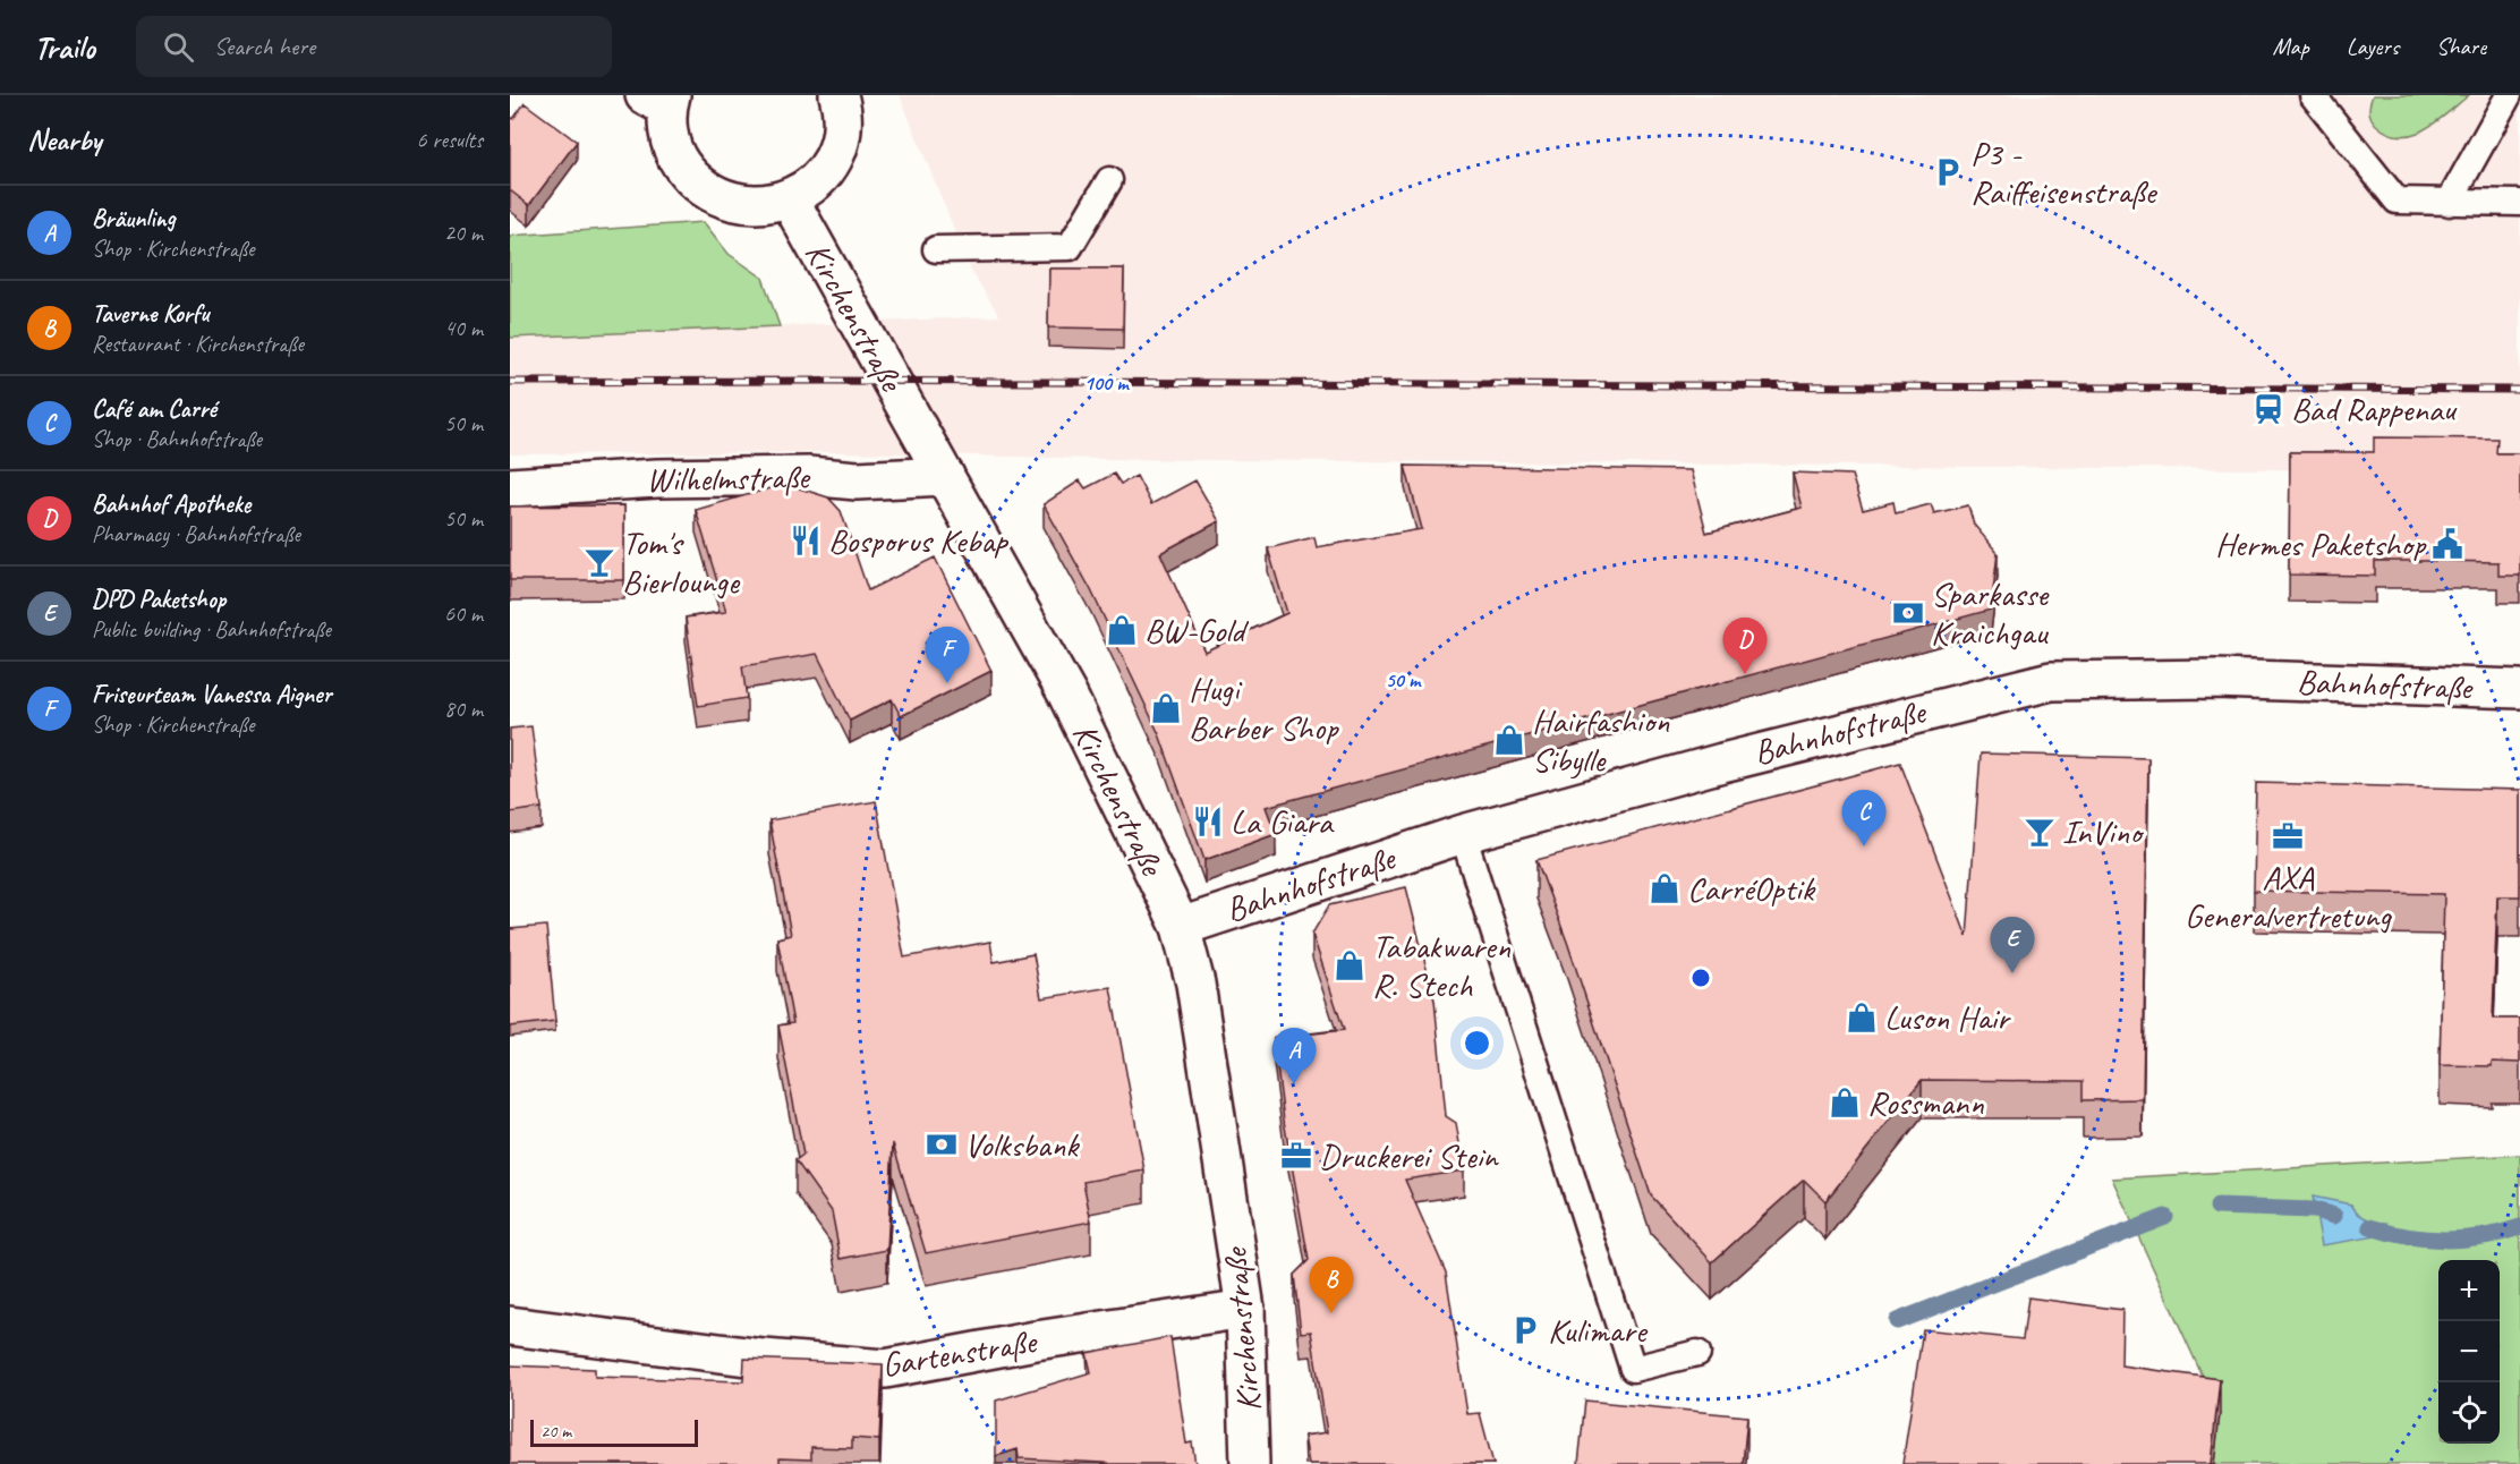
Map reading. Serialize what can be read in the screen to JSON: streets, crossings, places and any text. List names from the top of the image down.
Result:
{
  "streets": {
    "street": [
      "Kirchenstraße",
      "Wilhelmstraße",
      "Bahnhofstraße",
      "Gartenstraße"
    ]
  },
  "crossings": [
    ["Kirchenstraße", "Wilhelmstraße"],
    ["Kirchenstraße", "Bahnhofstraße"],
    ["Kirchenstraße", "Gartenstraße"]
  ],
  "places": {
    "parking": ["P3 - Raiffeisenstraße", "Kulimare"],
    "station": ["Bad Rappenau"],
    "restaurant": ["Bosporus Kebap", "La Giara"],
    "public building": ["Hermes Paketshop"],
    "bar": ["Tom's Bierlounge", "InVino"],
    "bank": ["Sparkasse Kraichgau", "Volksbank"],
    "shop": [
      "BW-Gold",
      "Hugi Barber Shop",
      "Hairfashion Sibylle",
      "CarréOptik",
      "Tabakwaren R. Stech",
      "Luson Hair",
      "Rossmann"
    ],
    "office": ["AXA Generalvertretung", "Druckerei Stein"]
  },
  "scale_bar": "20 m",
  "page": {
    "header": "Trailo",
    "search": "Search here",
    "nav": ["Map", "Layers", "Share"],
    "heading": ["Nearby", "6 results"],
    "list": [
      {
        "mark": "A",
        "name": "Bräunling",
        "note": "Shop · Kirchenstraße",
        "value": "20 m"
      },
      {
        "mark": "B",
        "name": "Taverne Korfu",
        "note": "Restaurant · Kirchenstraße",
        "value": "40 m"
      },
      {
        "mark": "C",
        "name": "Café am Carré",
        "note": "Shop · Bahnhofstraße",
        "value": "50 m"
      },
      {
        "mark": "D",
        "name": "Bahnhof Apotheke",
        "note": "Pharmacy · Bahnhofstraße",
        "value": "50 m"
      },
      {
        "mark": "E",
        "name": "DPD Paketshop",
        "note": "Public building · Bahnhofstraße",
        "value": "60 m"
      },
      {
        "mark": "F",
        "name": "Friseurteam Vanessa Aigner",
        "note": "Shop · Kirchenstraße",
        "value": "80 m"
      }
    ],
    "pins": [
      "D",
      "F",
      "C",
      "E",
      "A",
      "B"
    ],
    "map_buttons": ["+", "−"],
    "scale": "20 m"
  },
  "rings": ["100 m", "50 m"]
}
